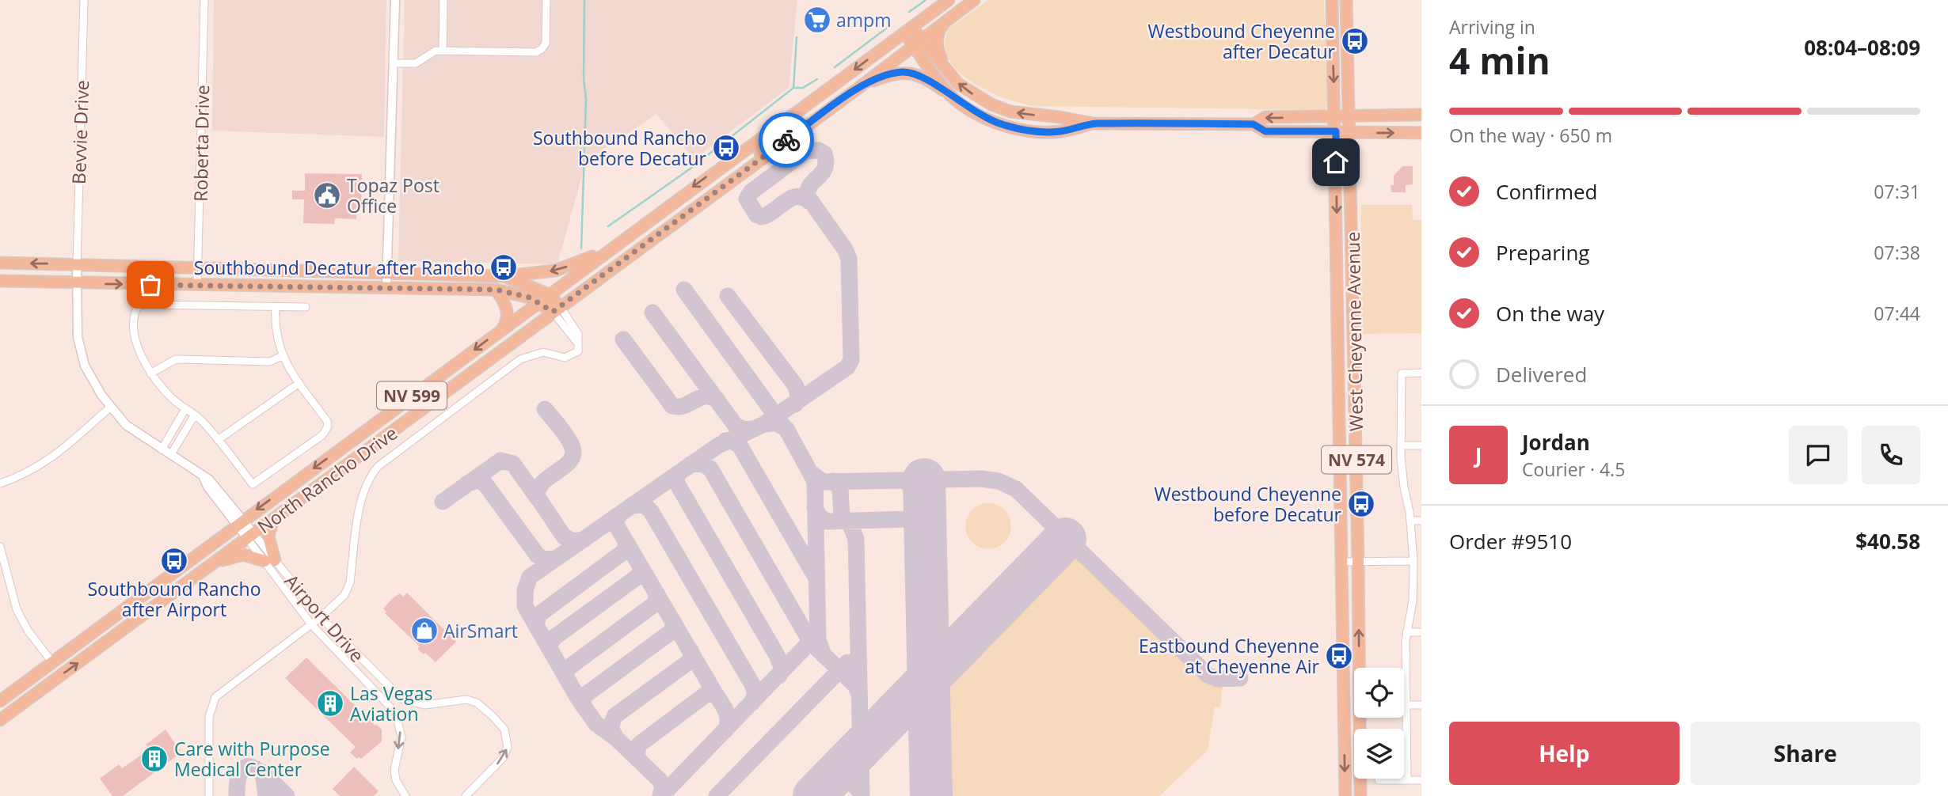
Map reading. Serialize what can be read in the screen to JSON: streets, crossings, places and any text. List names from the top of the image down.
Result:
{
  "streets": {
    "main road": [
      "West Cheyenne Avenue",
      "NV 599",
      "NV 574",
      "North Rancho Drive"
    ],
    "street": ["Bevvie Drive", "Roberta Drive", "Airport Drive"]
  },
  "crossings": [
    ["North Rancho Drive", "Airport Drive"]
  ],
  "places": {
    "supermarket": ["ampm"],
    "bus stop": [
      "Westbound Cheyenne after Decatur",
      "Southbound Rancho before Decatur",
      "Southbound Decatur after Rancho",
      "Westbound Cheyenne before Decatur",
      "Southbound Rancho after Airport",
      "Eastbound Cheyenne at Cheyenne Air"
    ],
    "public building": ["Topaz Post Office"],
    "shop": ["AirSmart"],
    "building": ["Las Vegas Aviation", "Care with Purpose Medical Center"]
  },
  "page": {
    "heading": ["4 min", "Arriving in", "08:04–08:09"],
    "panel": [
      "Jordan",
      "Courier · 4.5",
      "Order #9510",
      "$40.58"
    ],
    "bar": "On the way · 650 m",
    "list": [
      ["Confirmed", "07:31"],
      ["Preparing", "07:38"],
      ["On the way", "07:44"],
      "Delivered"
    ],
    "round": "J",
    "buttons": ["Help", "Share"]
  }
}
